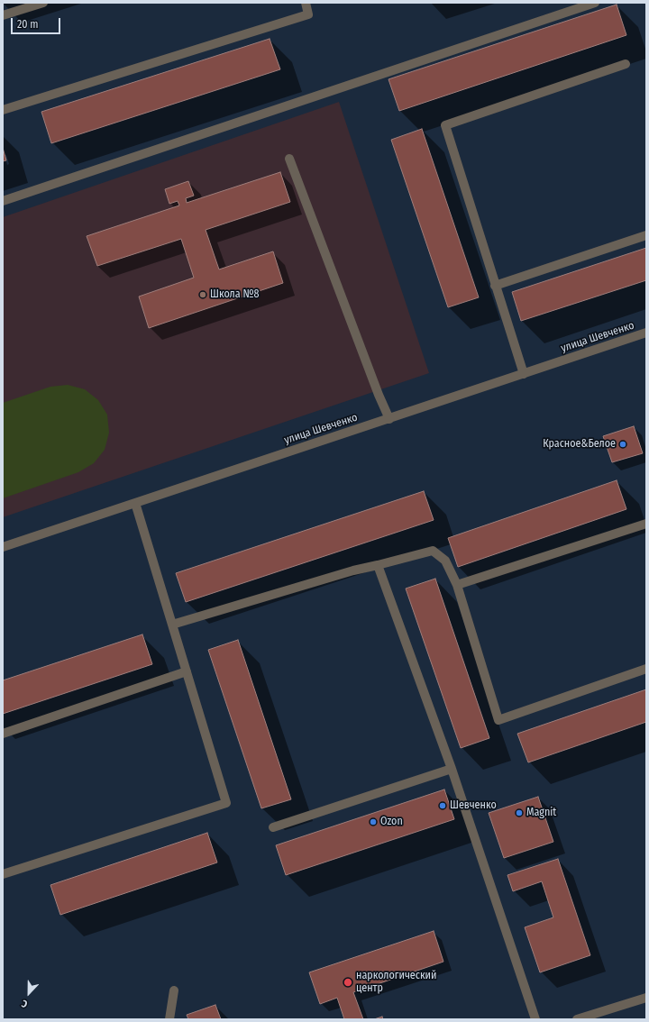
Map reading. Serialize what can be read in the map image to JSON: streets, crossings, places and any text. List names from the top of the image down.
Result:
{
  "streets": {
    "street": ["улица Шевченко"]
  },
  "places": [
    "Школа №8",
    "Красное&Белое",
    "Шевченко",
    "Magnit",
    "Ozon",
    "наркологический центр"
  ],
  "scale_bar": "20 m",
  "north": "bottom"
}
